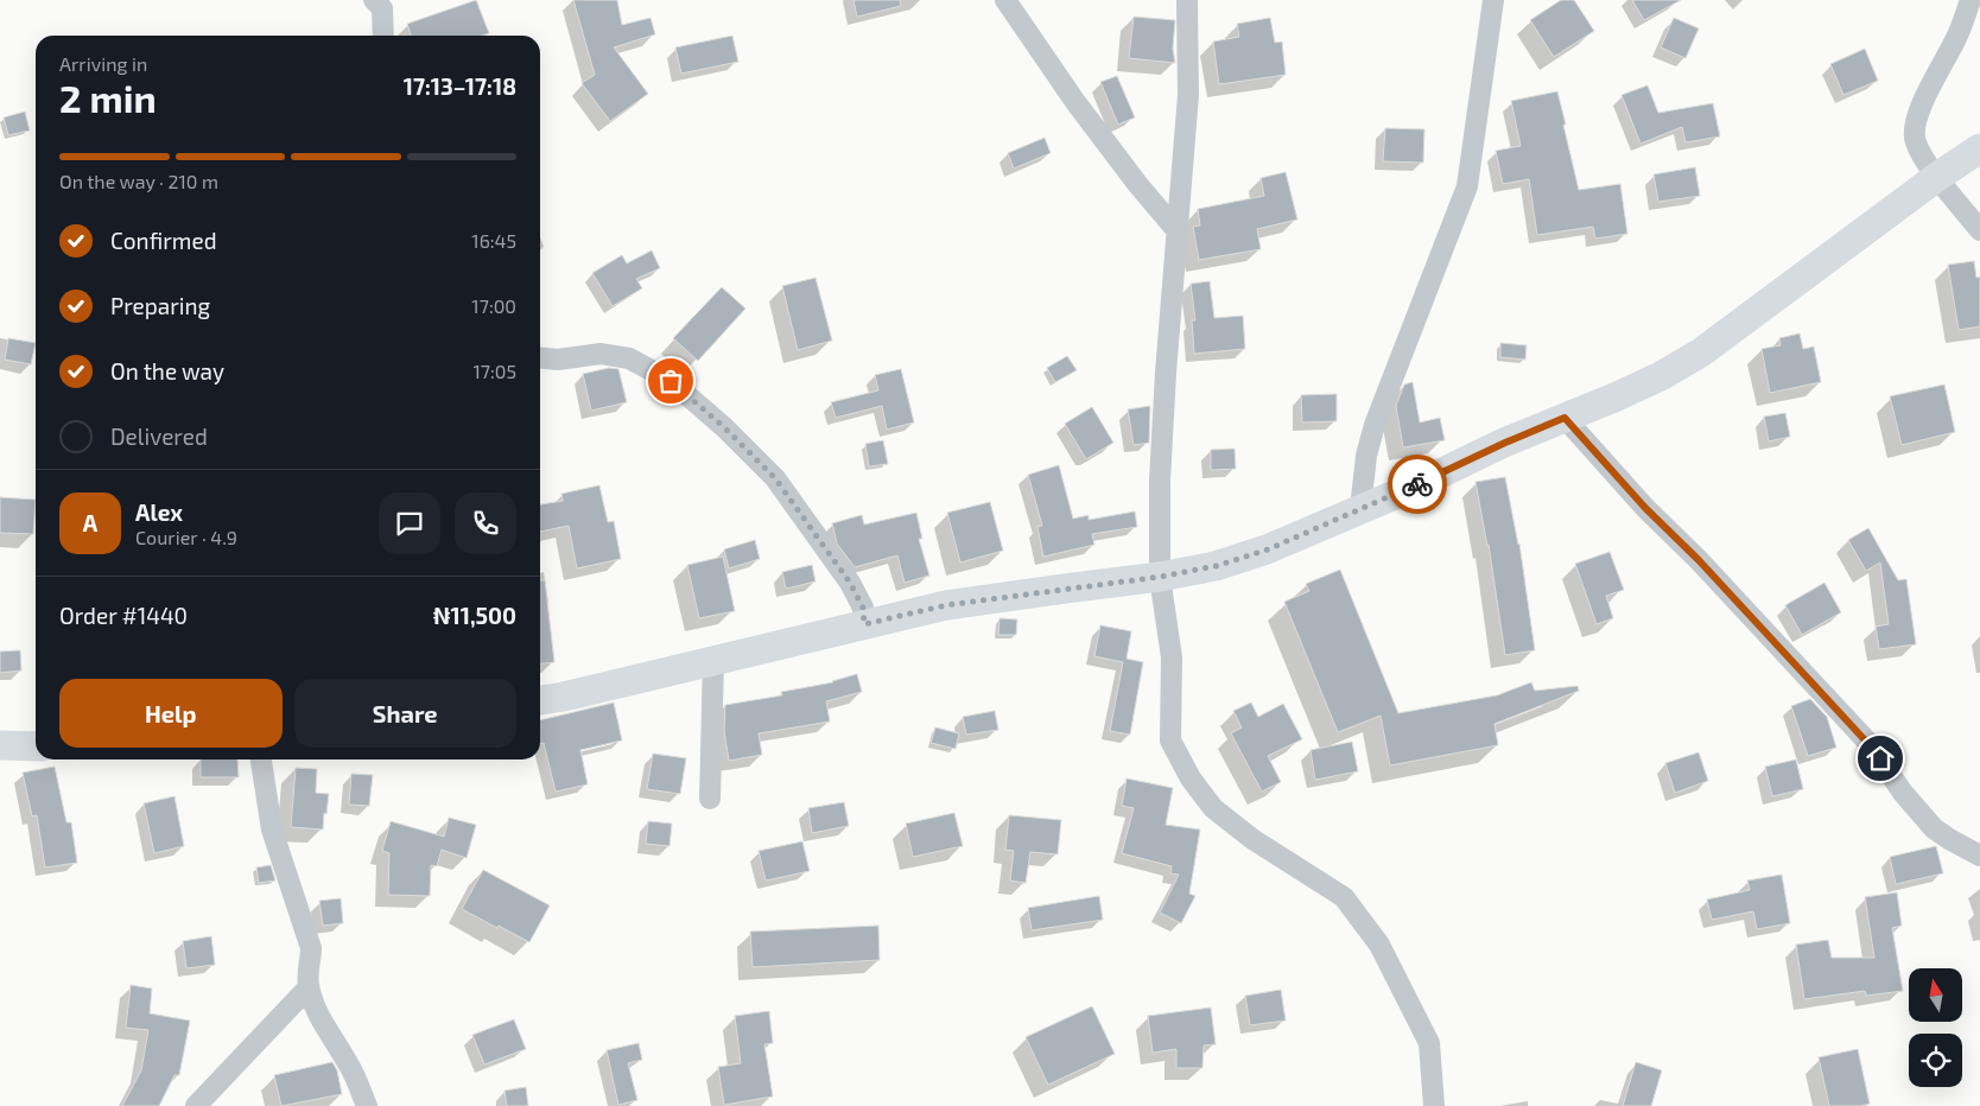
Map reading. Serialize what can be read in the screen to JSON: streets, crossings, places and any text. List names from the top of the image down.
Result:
{
  "north": "top",
  "page": {
    "heading": ["2 min", "Arriving in", "17:13–17:18"],
    "panel": [
      "Alex",
      "Courier · 4.9",
      "Order #1440",
      "₦11,500"
    ],
    "bar": "On the way · 210 m",
    "list": [
      ["Confirmed", "16:45"],
      ["Preparing", "17:00"],
      ["On the way", "17:05"],
      "Delivered"
    ],
    "round": "A",
    "buttons": ["Help", "Share"]
  }
}
